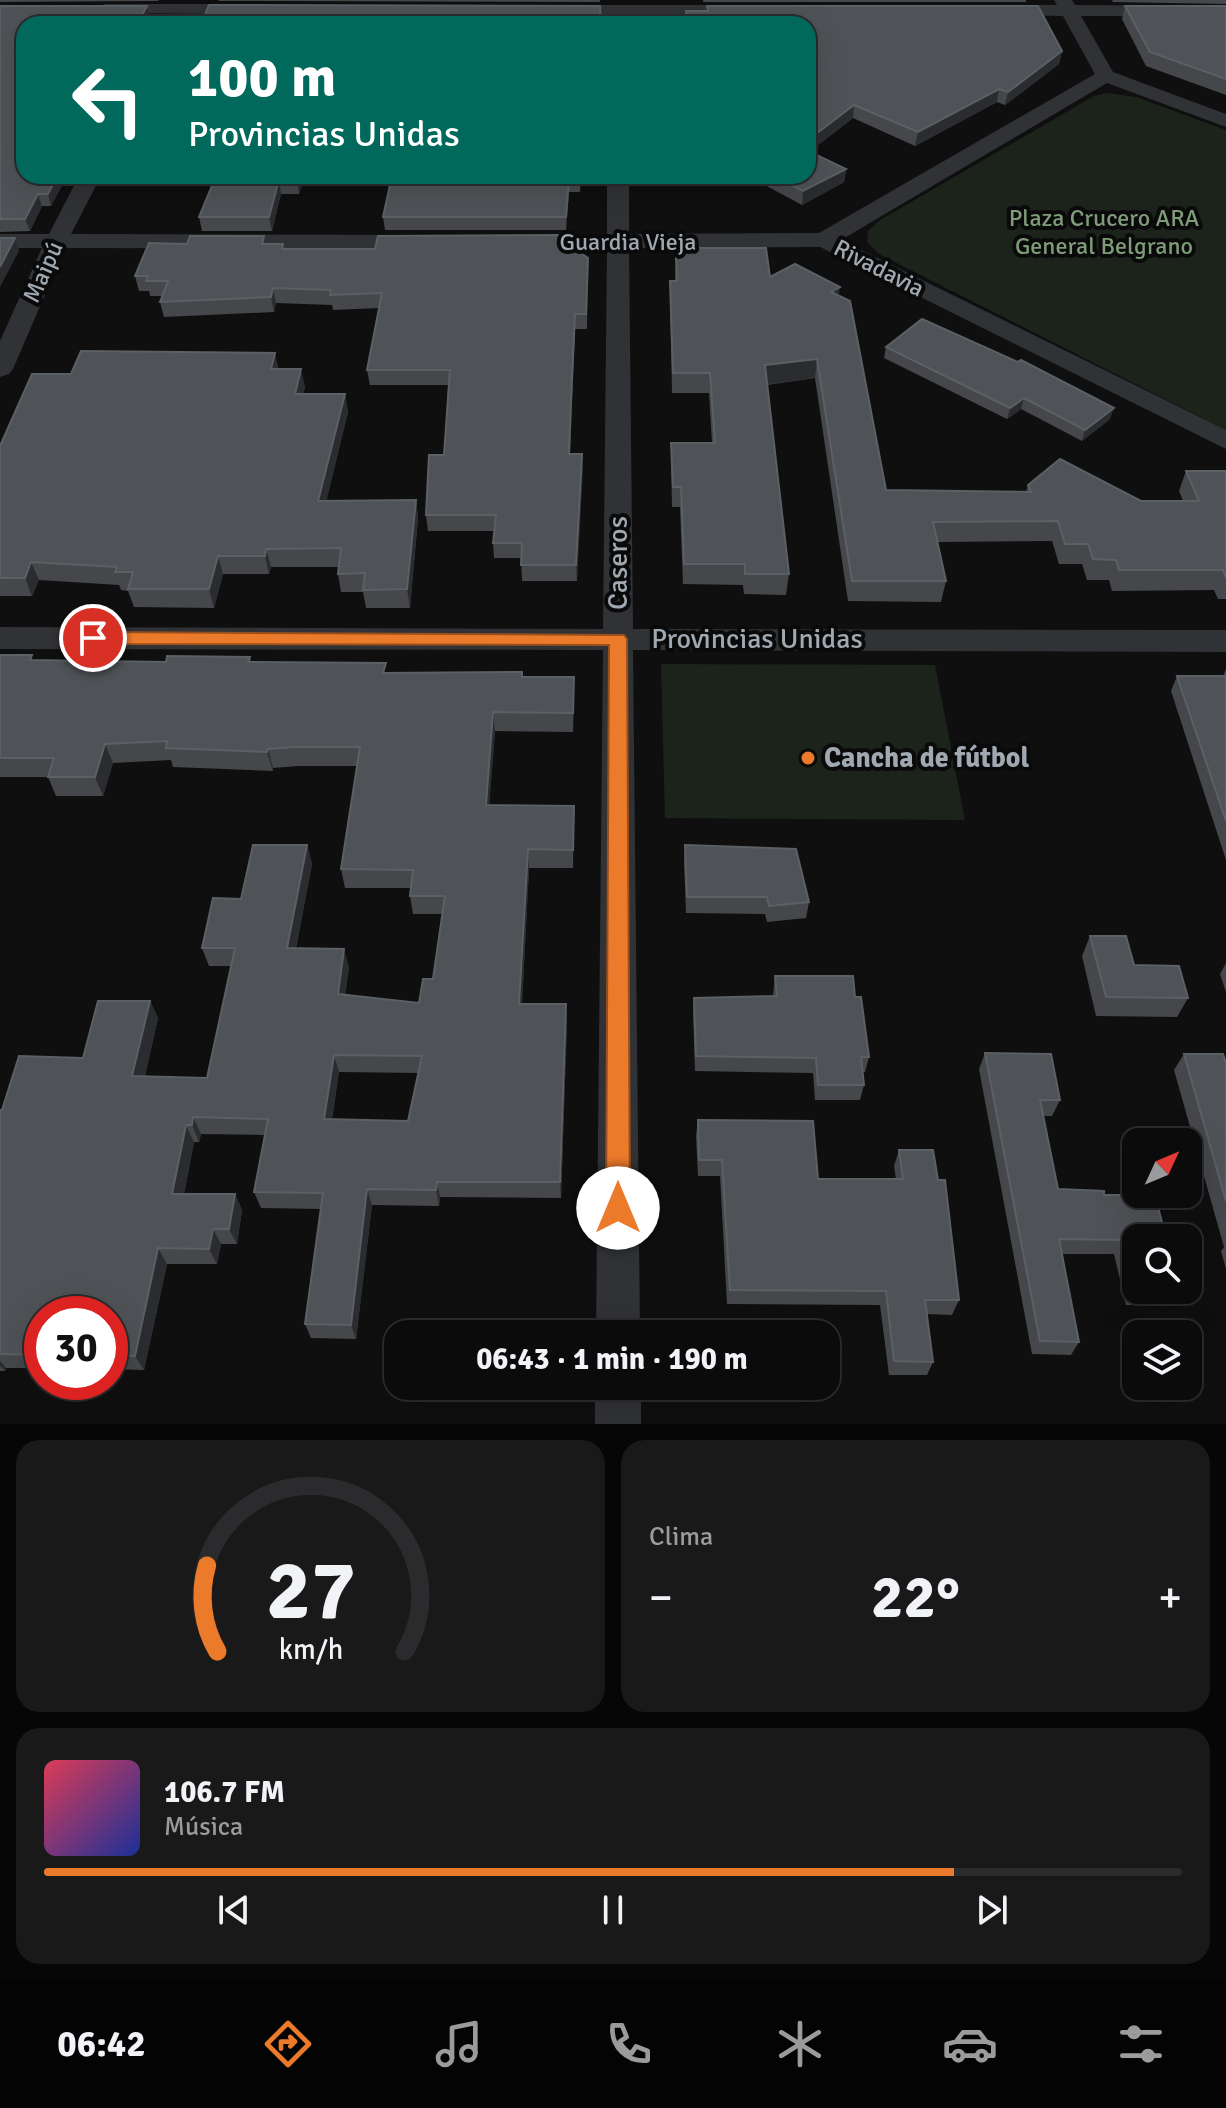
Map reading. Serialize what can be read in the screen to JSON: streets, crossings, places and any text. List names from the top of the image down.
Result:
{
  "streets": {
    "street": [
      "Guardia Vieja",
      "Rivadavia",
      "Maipú",
      "Caseros",
      "Provincias Unidas"
    ]
  },
  "crossings": [
    ["Guardia Vieja", "Rivadavia"],
    ["Guardia Vieja", "Caseros"],
    ["Caseros", "Provincias Unidas"]
  ],
  "parks": ["Plaza Crucero ARA General Belgrano"],
  "places": ["Cancha de fútbol"],
  "north": "top right",
  "page": {
    "turn": ["100 m", "Provincias Unidas"],
    "limit": "30",
    "trip": "06:43 · 1 min · 190 m",
    "tile": "Clima",
    "heat": ["−", "22°", "+"],
    "song": ["106.7 FM", "Música"],
    "tabs": "06:42",
    "gauge": ["27", "km/h"]
  }
}
